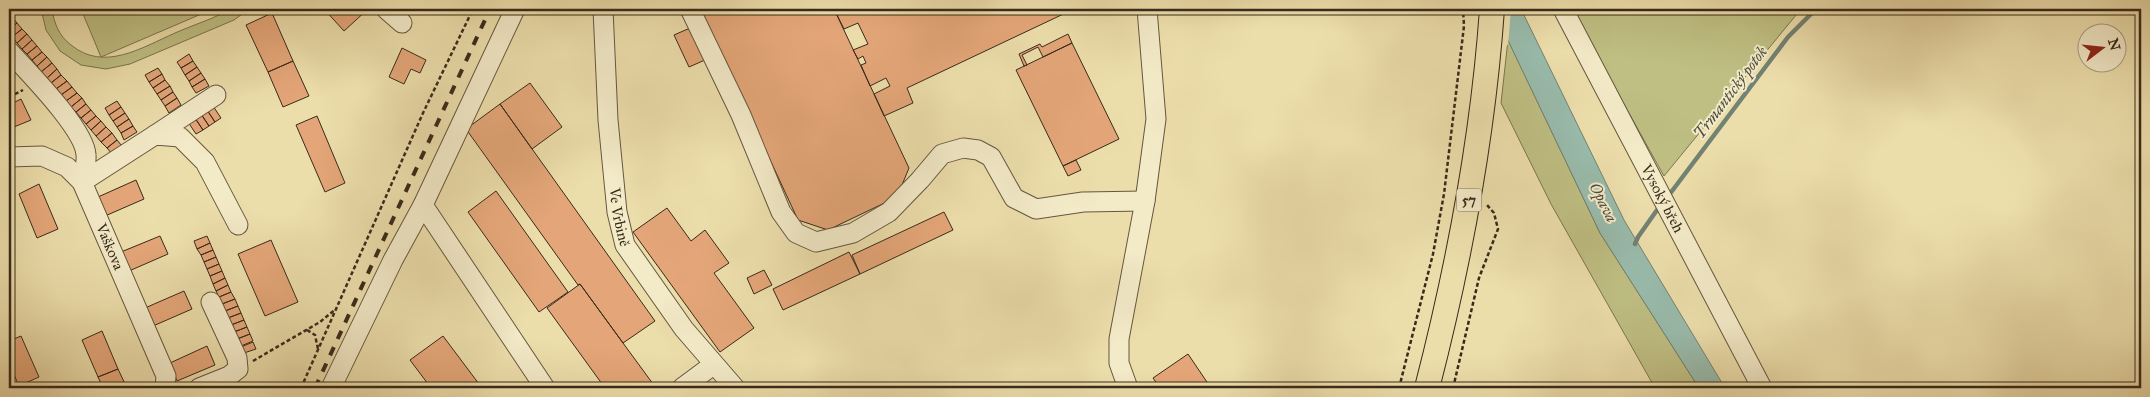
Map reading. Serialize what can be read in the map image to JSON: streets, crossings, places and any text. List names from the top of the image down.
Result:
{
  "streets": {
    "main road": ["57"],
    "street": ["Vysoký břeh", "Ve Vrbině", "Vaškova"]
  },
  "water": ["Trmantický potok", "Opava"],
  "north": "right"
}
